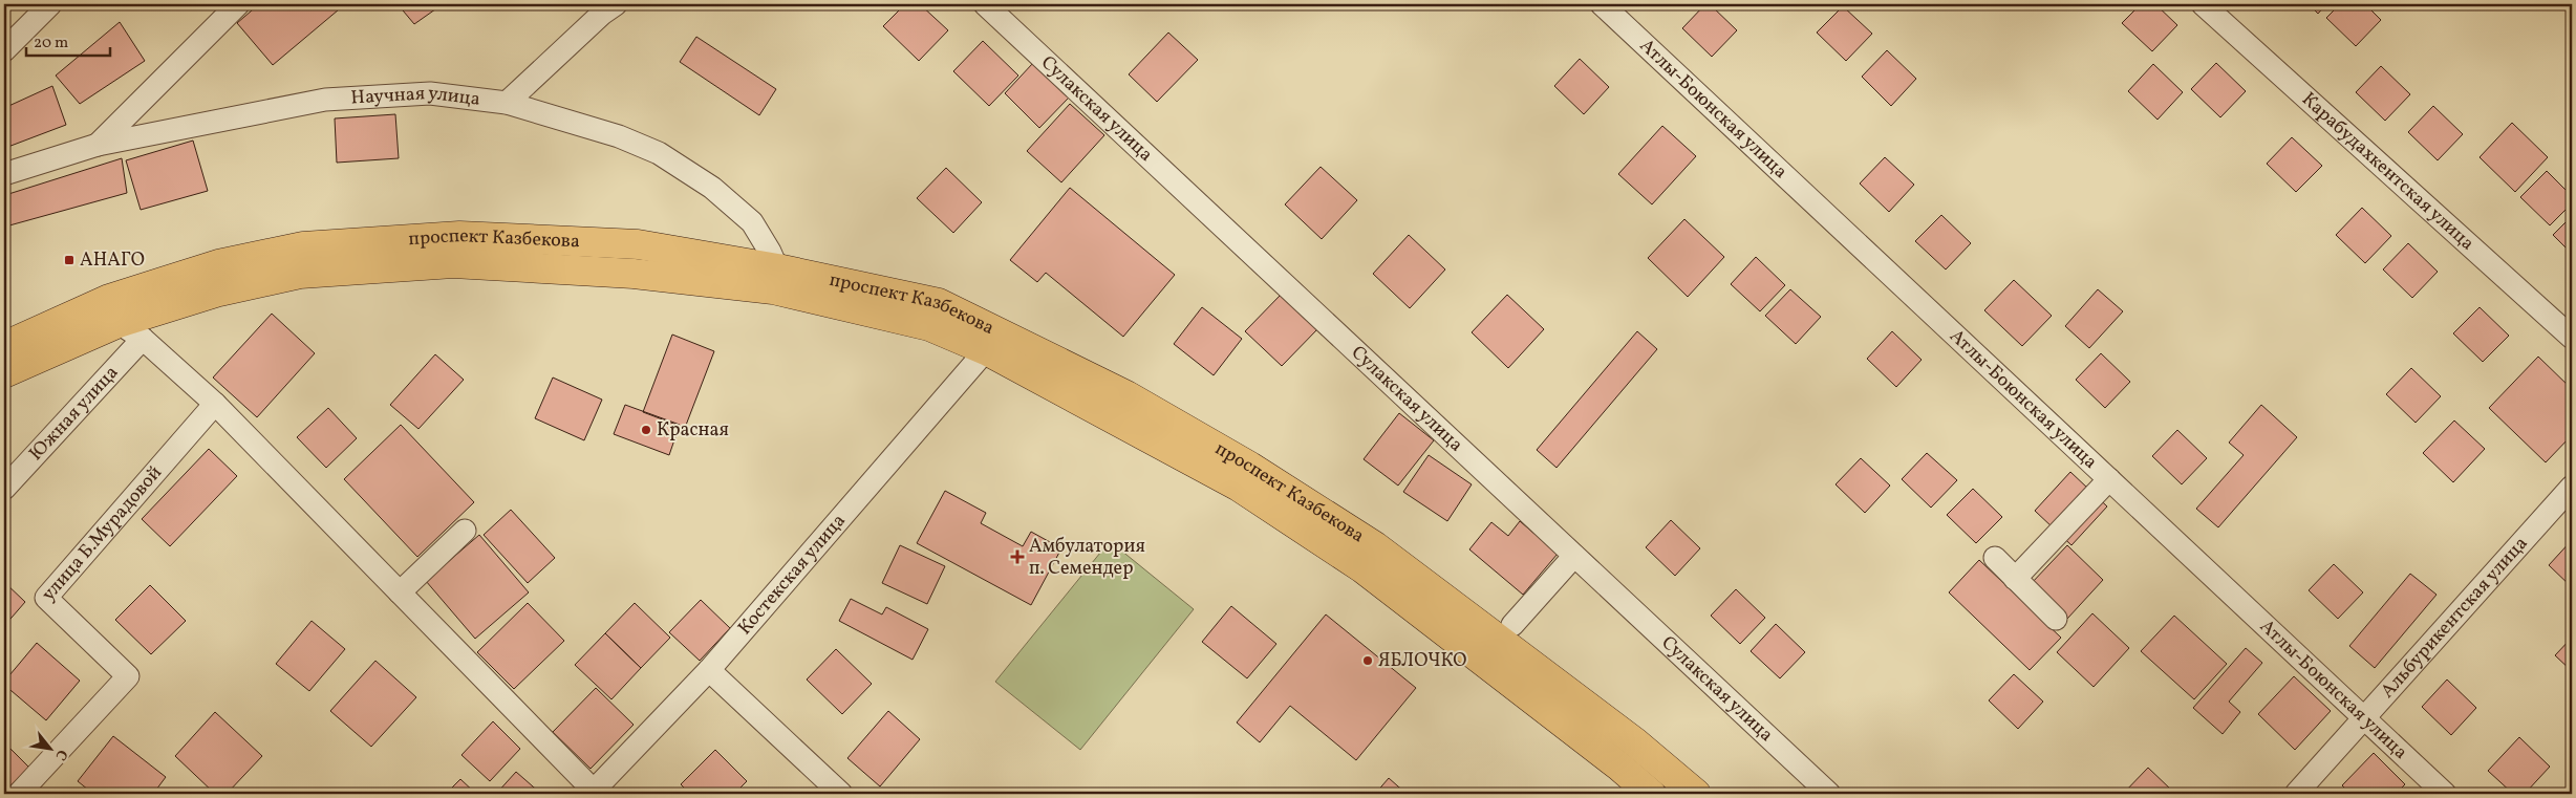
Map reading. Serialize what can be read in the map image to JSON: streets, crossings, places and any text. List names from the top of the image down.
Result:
{
  "streets": {
    "highway": ["проспект Казбекова"],
    "street": [
      "Научная улица",
      "Сулакская улица",
      "Атлы-Боюнская улица",
      "Карабудахкентская улица",
      "Южная улица",
      "улица Б.Мурадовой",
      "Костекская улица",
      "Альбурикентская улица"
    ]
  },
  "crossings": [
    ["Научная улица", "проспект Казбекова"],
    ["Атлы-Боюнская улица", "Альбурикентская улица"],
    ["проспект Казбекова", "Костекская улица"]
  ],
  "places": {
    "transit": ["АНАГО"],
    "other": ["Красная", "ЯБЛОЧКО"],
    "health": ["Амбулатория п. Семендер"]
  },
  "scale_bar": "20 m",
  "north": "bottom right"
}
